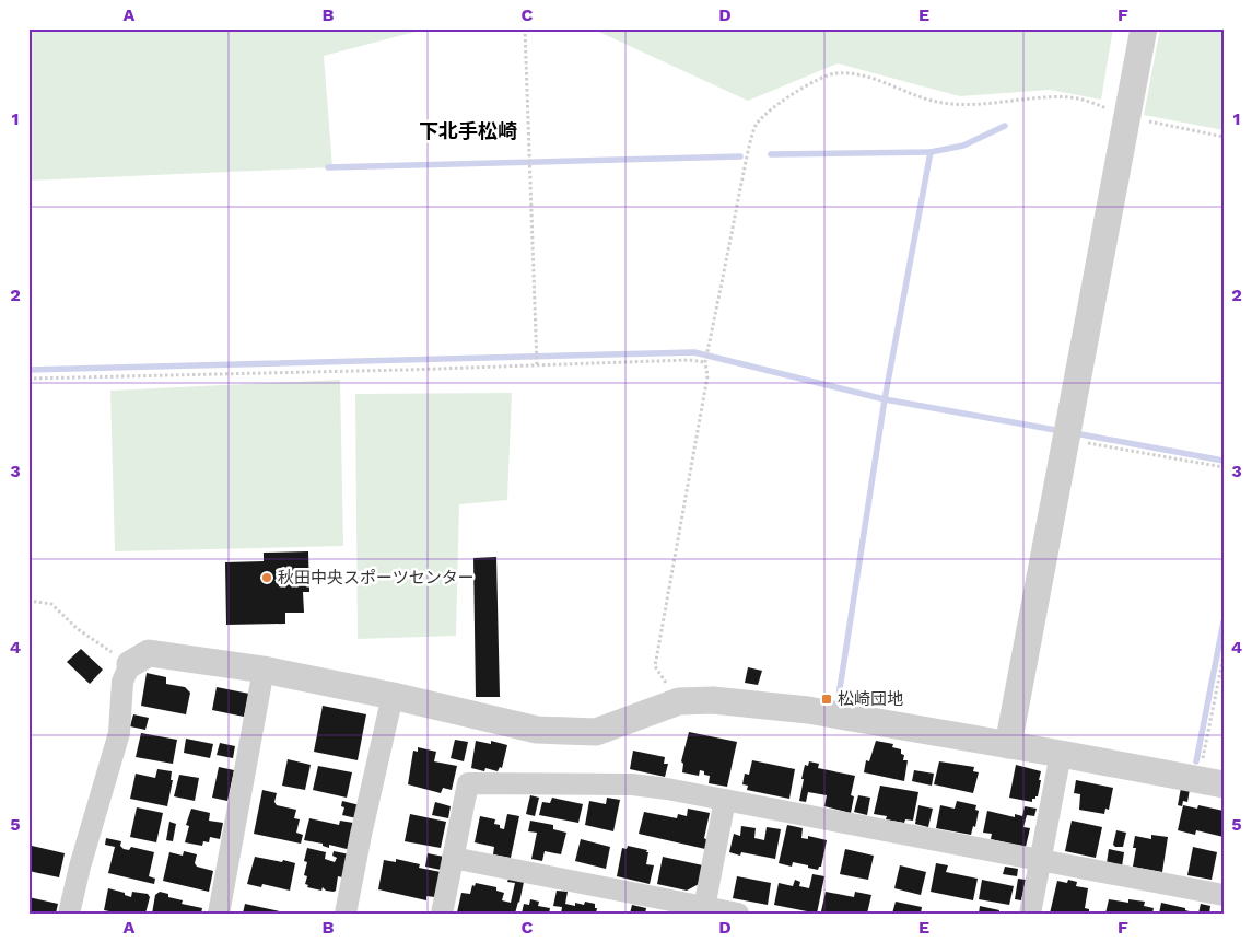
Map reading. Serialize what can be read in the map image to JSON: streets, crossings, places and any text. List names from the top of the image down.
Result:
{
  "districts": ["下北手松崎"],
  "places": {
    "other": ["秋田中央スポーツセンター"],
    "transit": ["松崎団地"]
  },
  "grid": {
    "columns": [
      "A",
      "B",
      "C",
      "D",
      "E",
      "F"
    ],
    "rows": [
      "1",
      "2",
      "3",
      "4",
      "5"
    ]
  }
}
